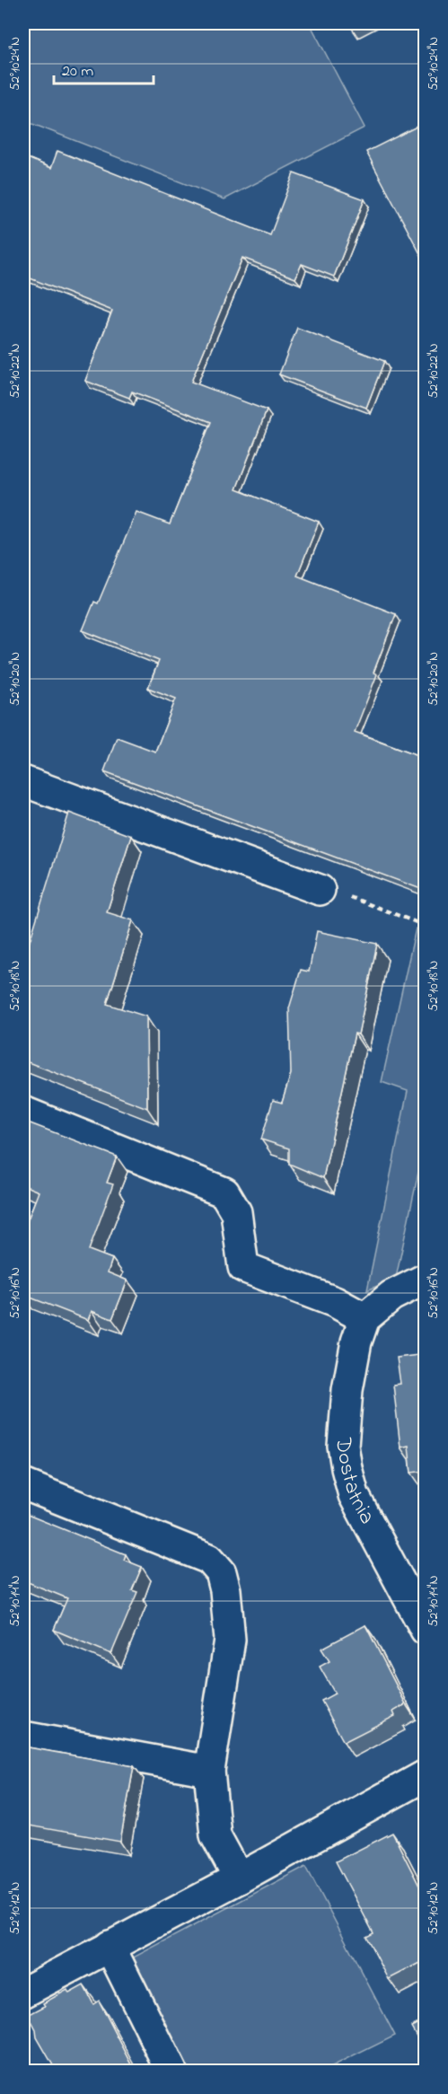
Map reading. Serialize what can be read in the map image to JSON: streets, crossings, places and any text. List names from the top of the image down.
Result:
{
  "streets": {
    "street": ["Dostatnia"]
  },
  "scale_bar": "20 m",
  "coordinates": [
    "52°10'24\"N",
    "52°10'22\"N",
    "52°10'20\"N",
    "52°10'18\"N",
    "52°10'16\"N",
    "52°10'14\"N",
    "52°10'12\"N"
  ]
}
